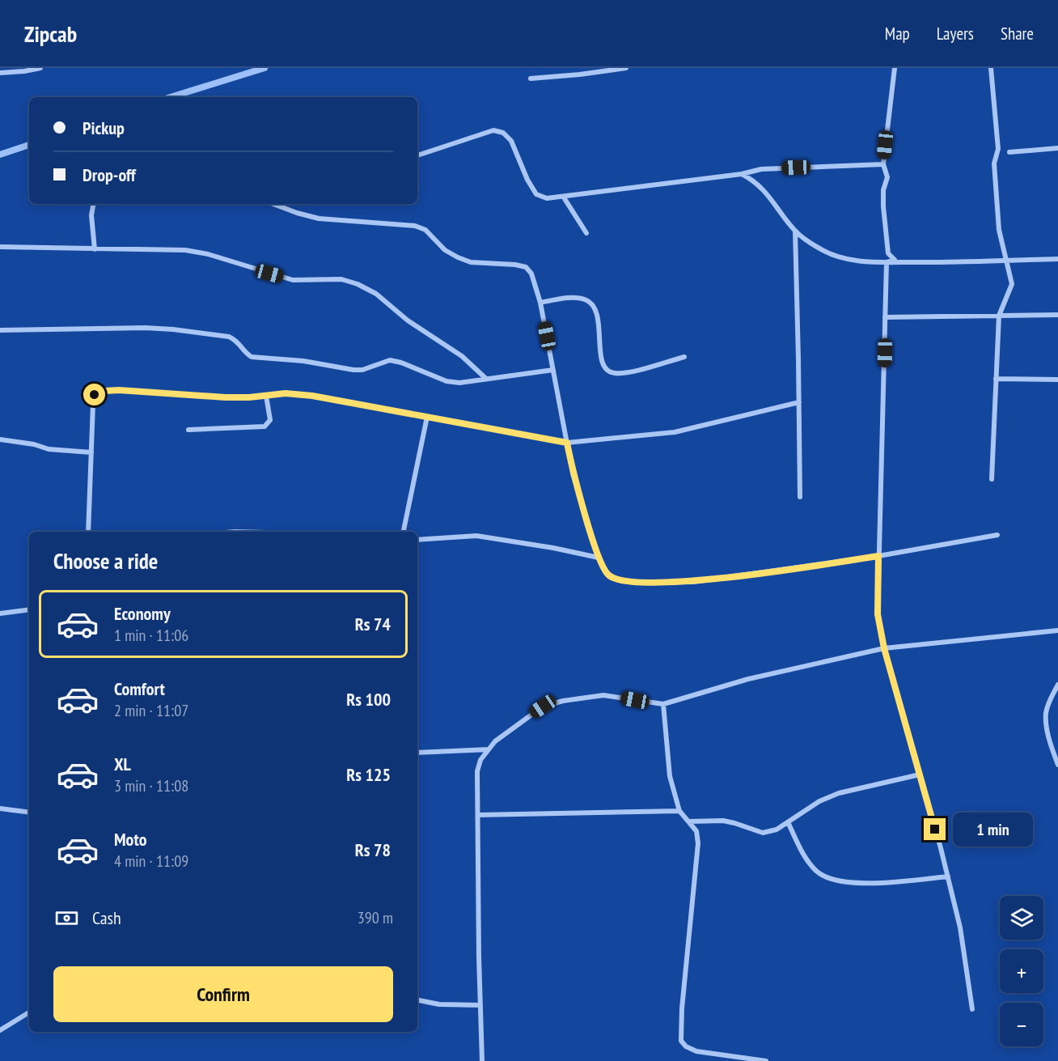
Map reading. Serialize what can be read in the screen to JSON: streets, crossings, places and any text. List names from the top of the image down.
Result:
{
  "page": {
    "header": "Zipcab",
    "nav": ["Map", "Layers", "Share"],
    "banner": ["Pickup", "Drop-off"],
    "heading": "Choose a ride",
    "list": [
      {
        "name": "Economy",
        "note": "1 min · 11:06",
        "value": "Rs 74"
      },
      {
        "name": "Comfort",
        "note": "2 min · 11:07",
        "value": "Rs 100"
      },
      {
        "name": "XL",
        "note": "3 min · 11:08",
        "value": "Rs 125"
      },
      {
        "name": "Moto",
        "note": "4 min · 11:09",
        "value": "Rs 78"
      }
    ],
    "bubble": "1 min",
    "pay": ["Cash", "390 m"],
    "map_buttons": ["+", "−"],
    "buttons": "Confirm"
  }
}
